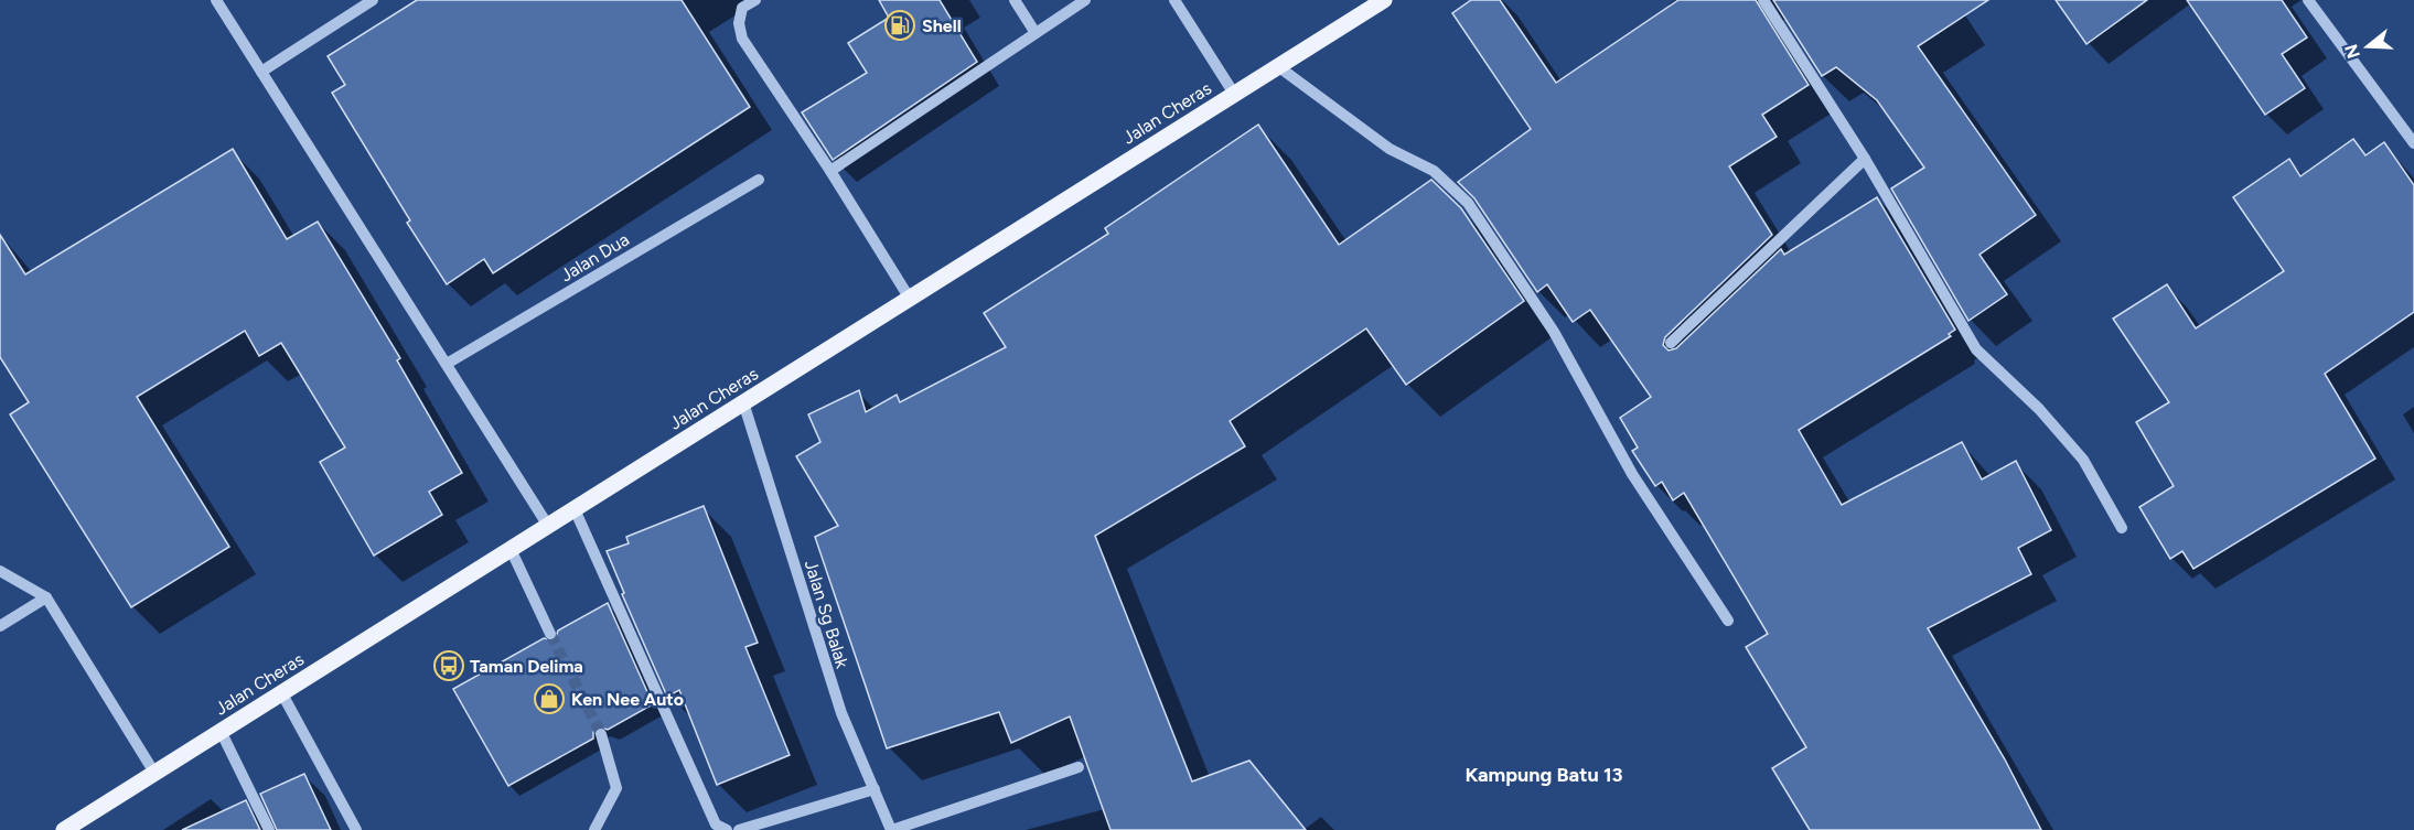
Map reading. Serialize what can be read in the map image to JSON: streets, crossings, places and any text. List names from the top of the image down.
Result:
{
  "streets": {
    "main road": ["Jalan Cheras"],
    "street": ["Jalan Dua", "Jalan Sg Balak"]
  },
  "crossings": [
    ["Jalan Cheras", "Jalan Sg Balak"]
  ],
  "districts": ["Kampung Batu 13"],
  "places": {
    "fuel station": ["Shell"],
    "bus stop": ["Taman Delima"],
    "shop": ["Ken Nee Auto"]
  },
  "north": "left"
}
